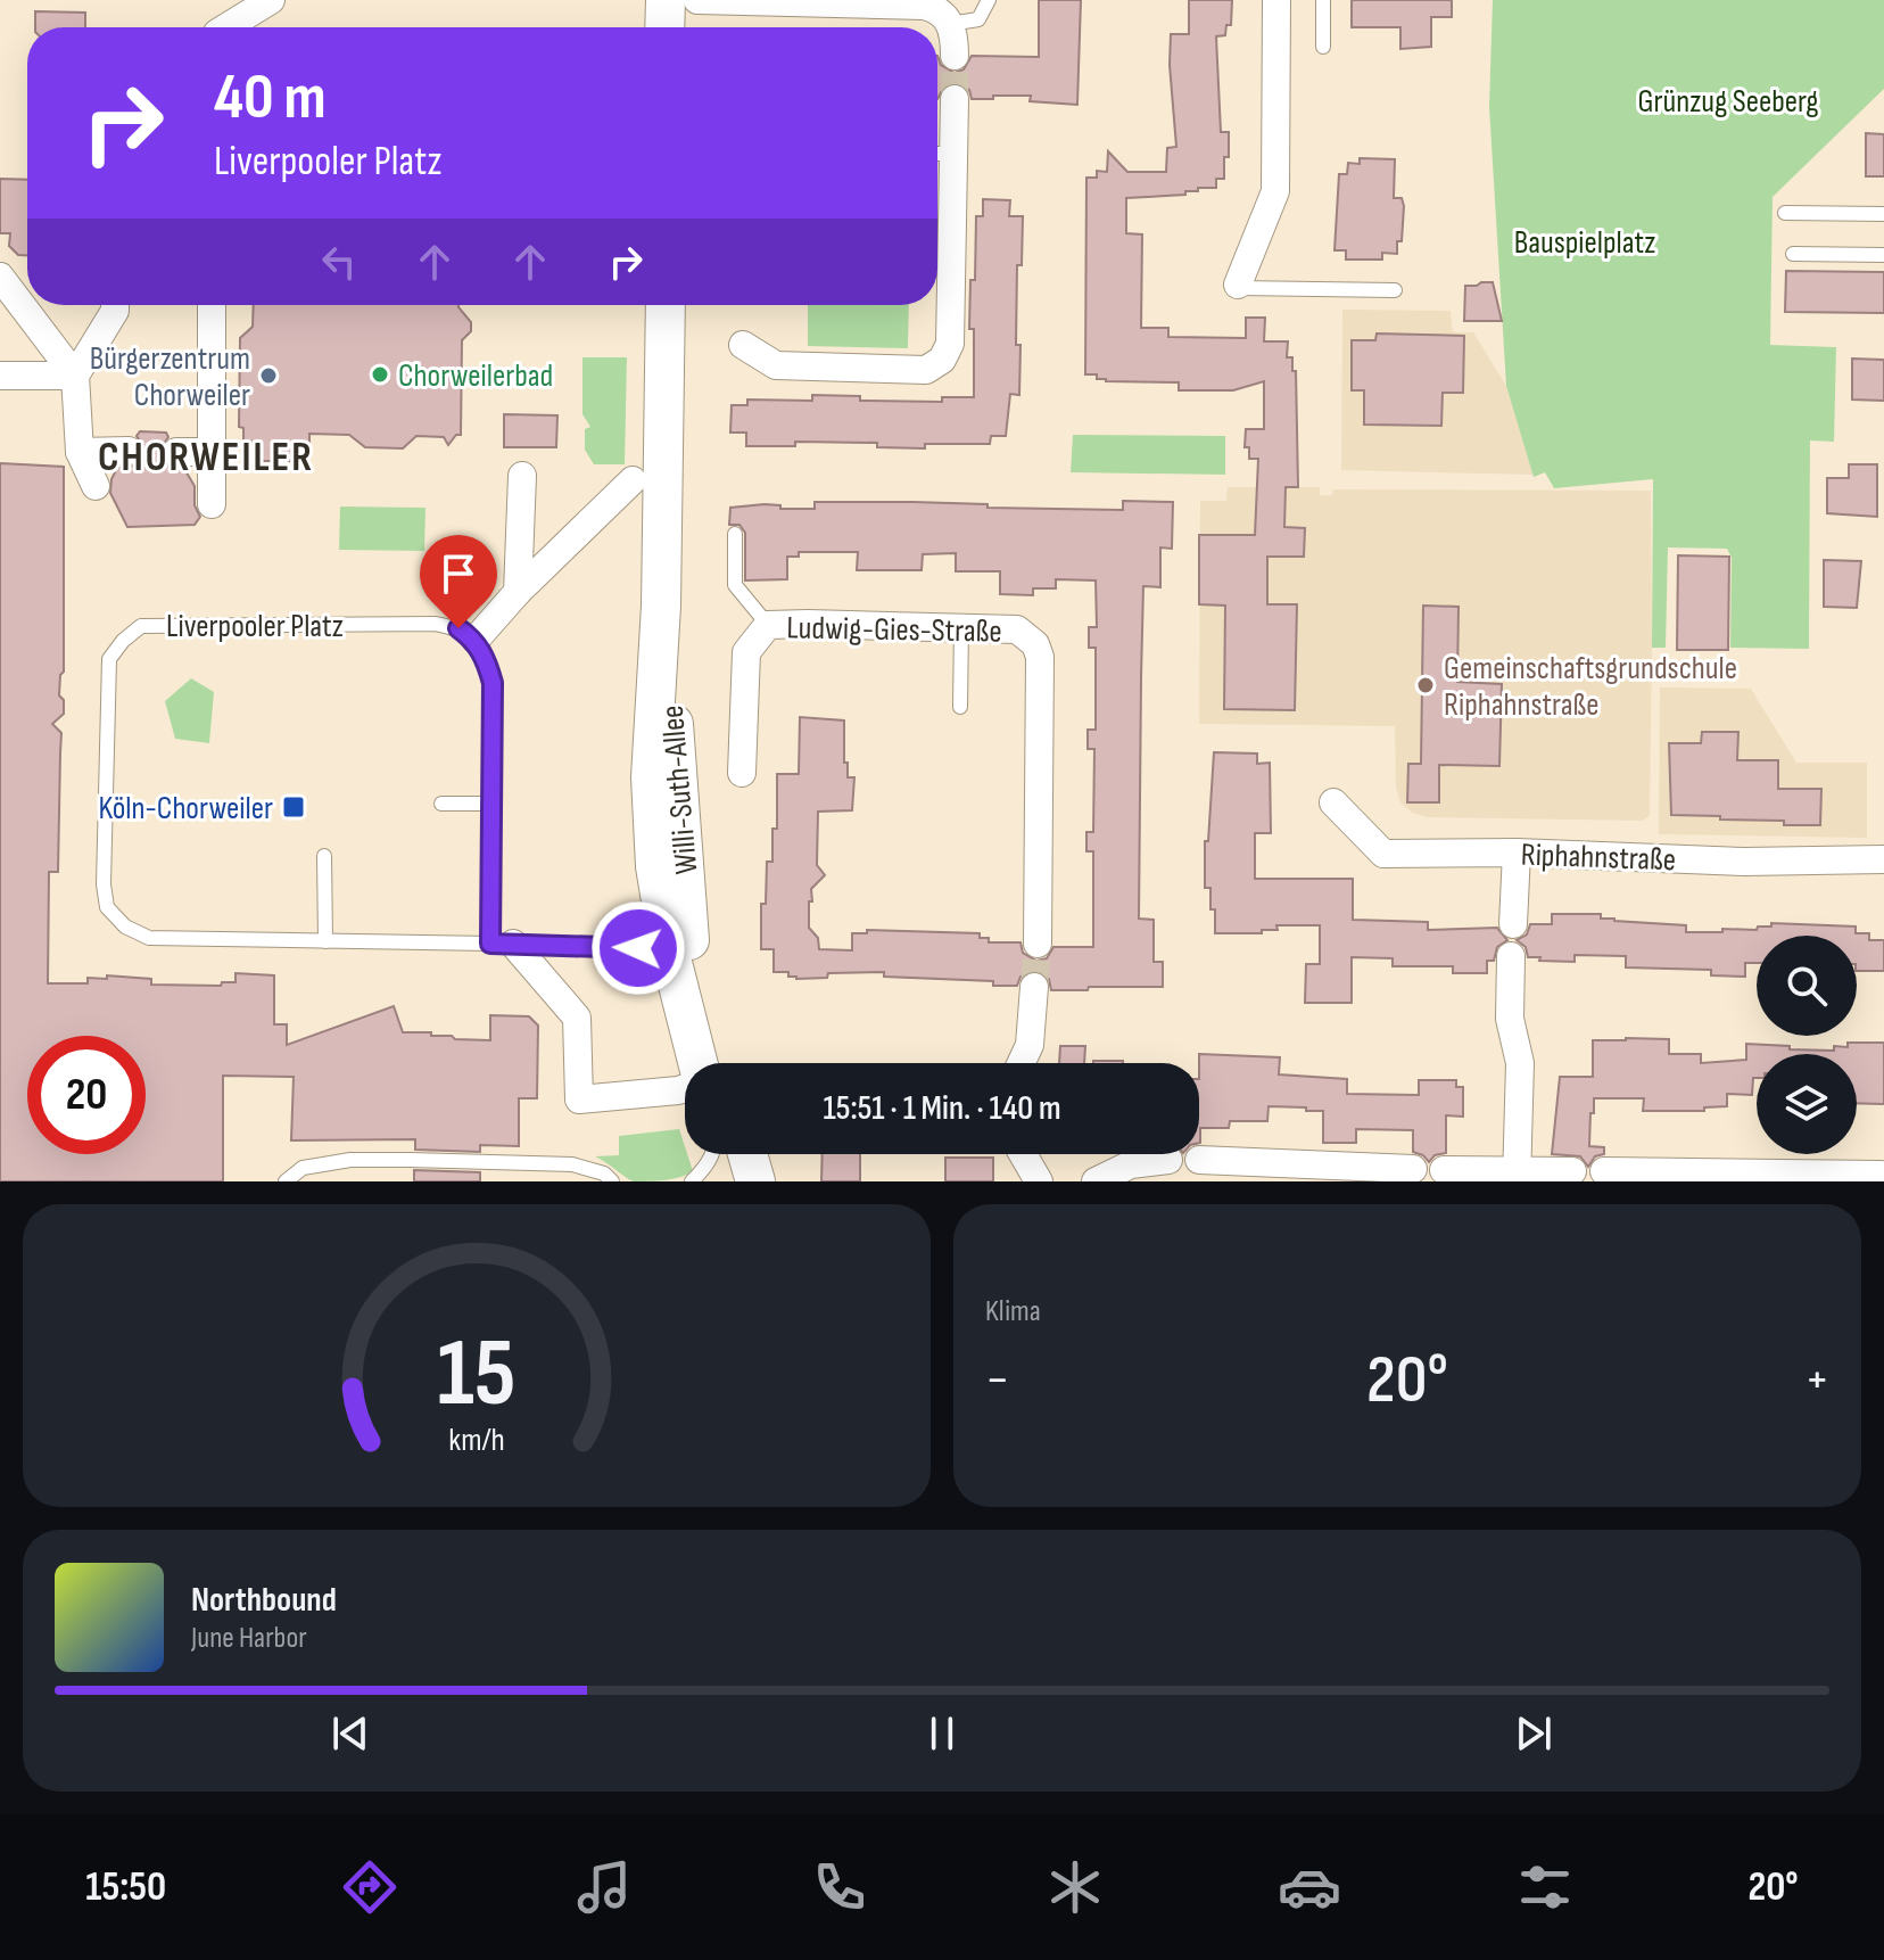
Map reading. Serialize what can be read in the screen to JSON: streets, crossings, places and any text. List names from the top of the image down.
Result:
{
  "streets": {
    "street": ["Ludwig-Gies-Straße", "Willi-Suth-Allee", "Riphahnstraße"],
    "lane": ["Liverpooler Platz"]
  },
  "crossings": [
    ["Liverpooler Platz", "Willi-Suth-Allee"]
  ],
  "districts": ["CHORWEILER"],
  "parks": ["Grünzug Seeberg", "Bauspielplatz"],
  "places": {
    "other": ["Chorweilerbad", "Bürgerzentrum Chorweiler", "Gemeinschaftsgrundschule Riphahnstraße"],
    "transit": ["Köln-Chorweiler"]
  },
  "page": {
    "turn": ["40 m", "Liverpooler Platz"],
    "limit": "20",
    "trip": "15:51 · 1 Min. · 140 m",
    "tile": "Klima",
    "heat": ["−", "20°", "+"],
    "song": ["Northbound", "June Harbor"],
    "tabs": ["15:50", "20°"],
    "gauge": ["15", "km/h"]
  }
}
